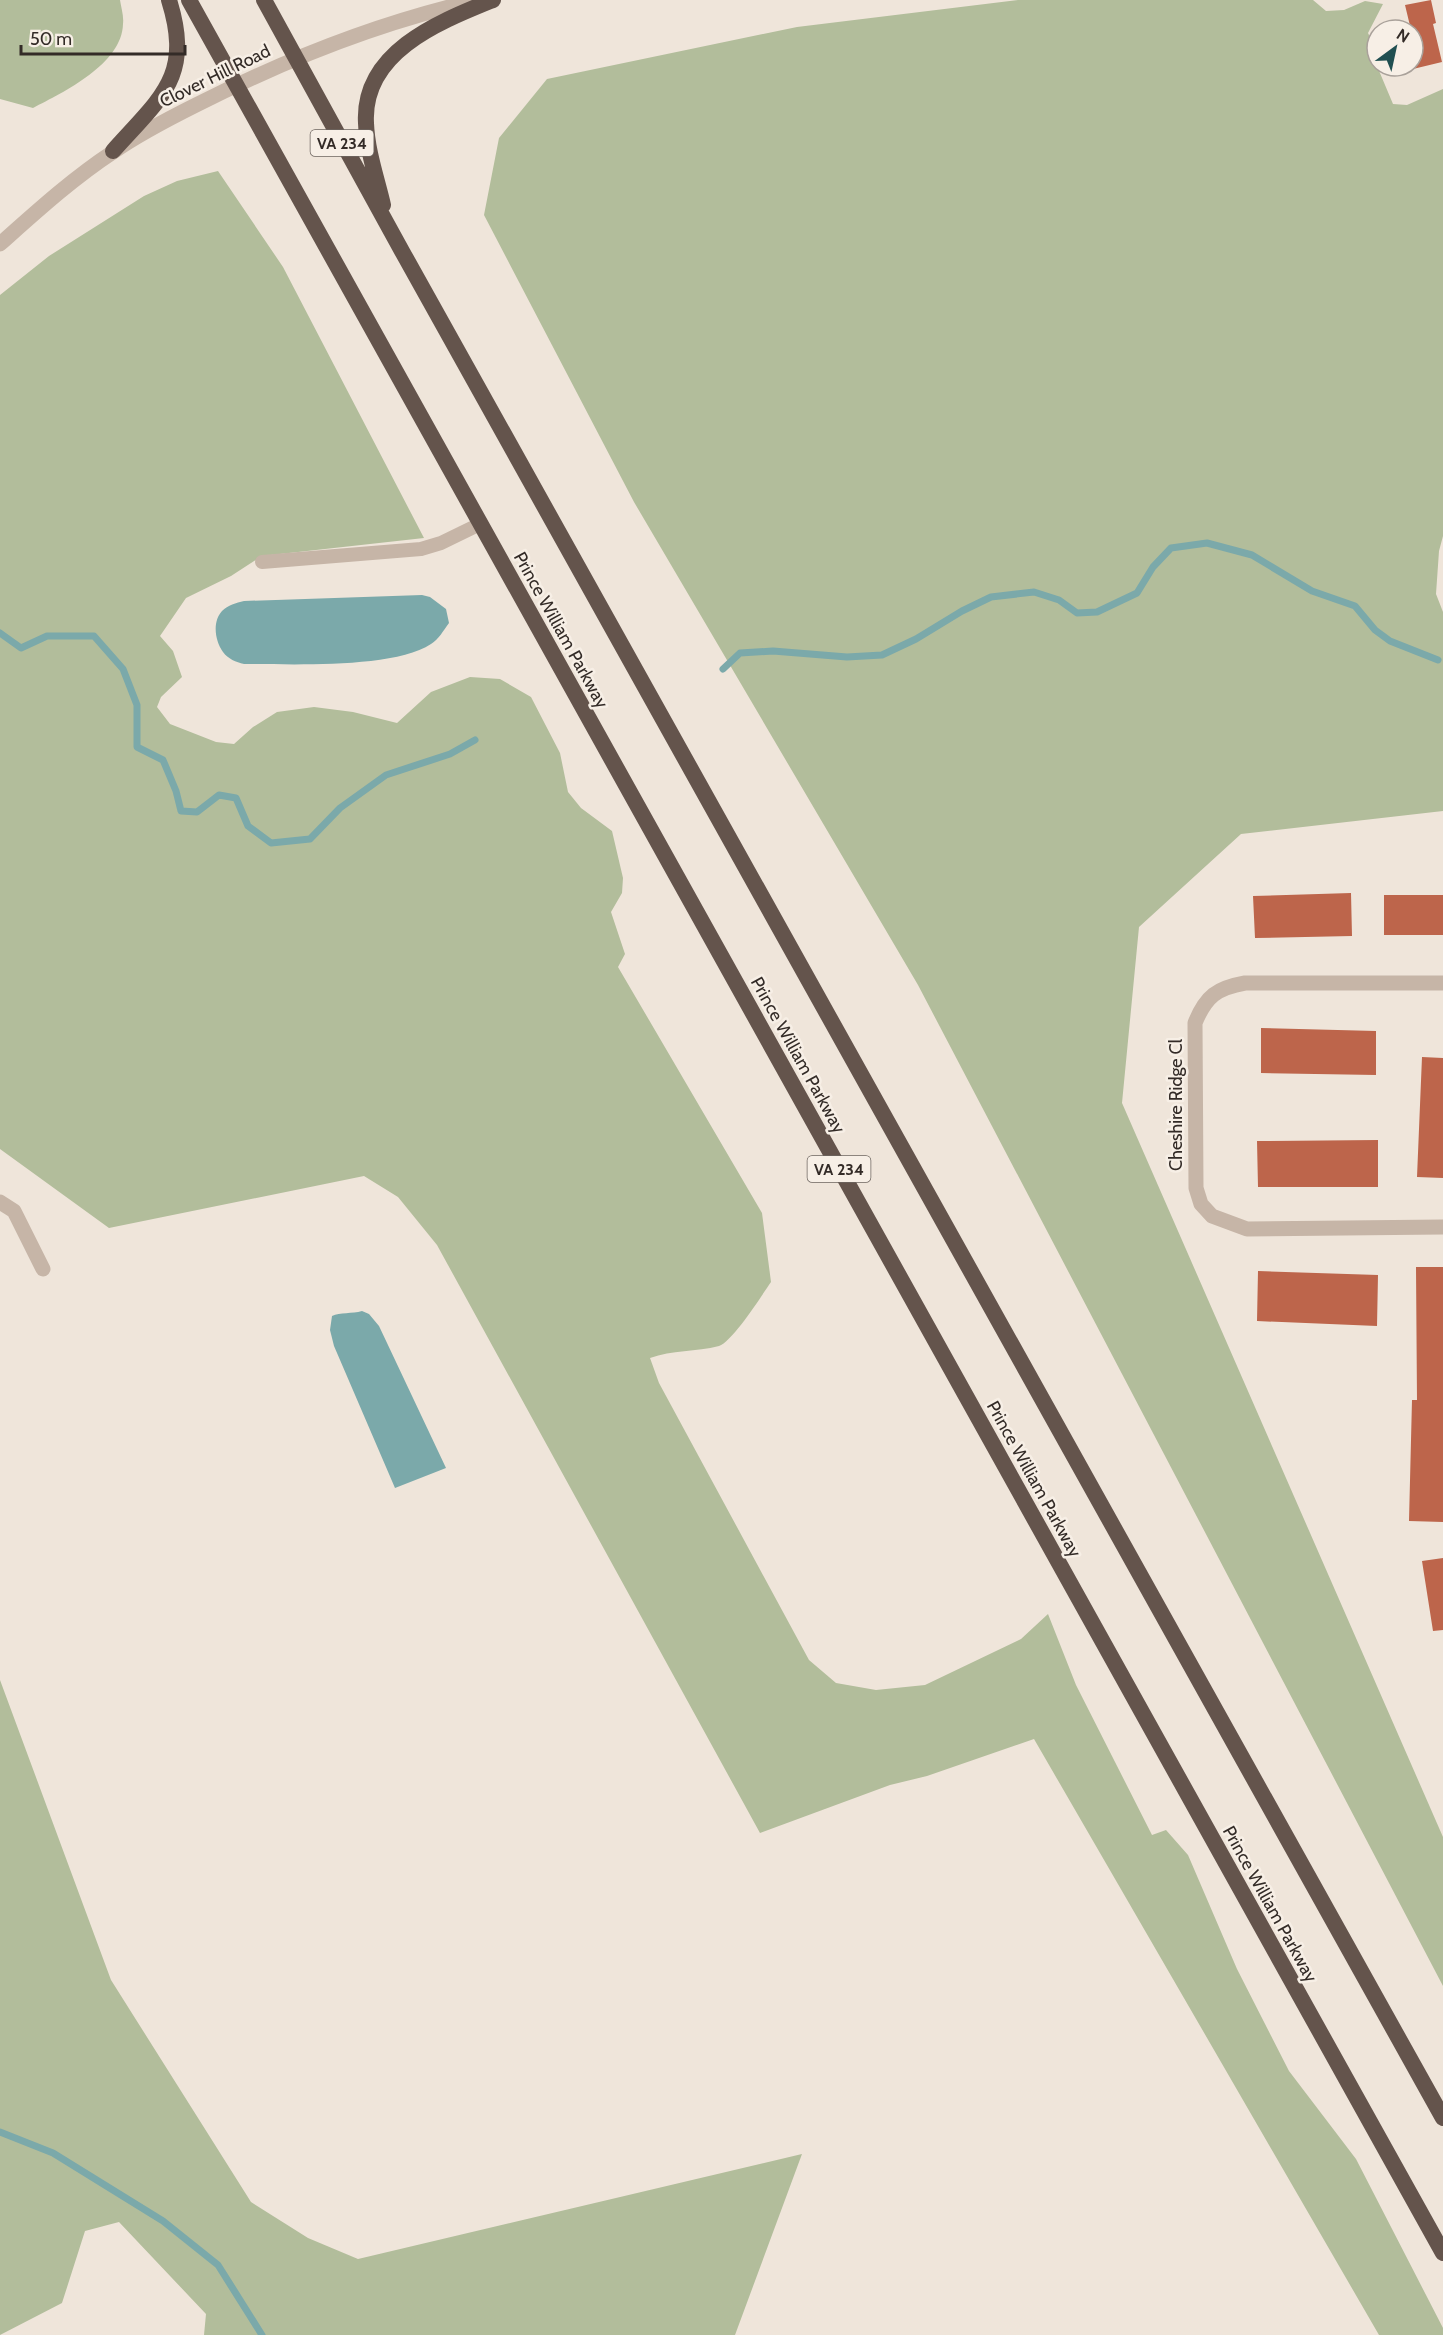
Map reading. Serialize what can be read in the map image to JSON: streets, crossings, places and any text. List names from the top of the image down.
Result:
{
  "streets": {
    "highway": ["VA 234", "Prince William Parkway"],
    "street": ["Clover Hill Road", "Cheshire Ridge Cl"]
  },
  "crossings": [
    ["Clover Hill Road", "VA 234"],
    ["Clover Hill Road", "Prince William Parkway"]
  ],
  "scale_bar": "50 m",
  "north": "top right"
}
